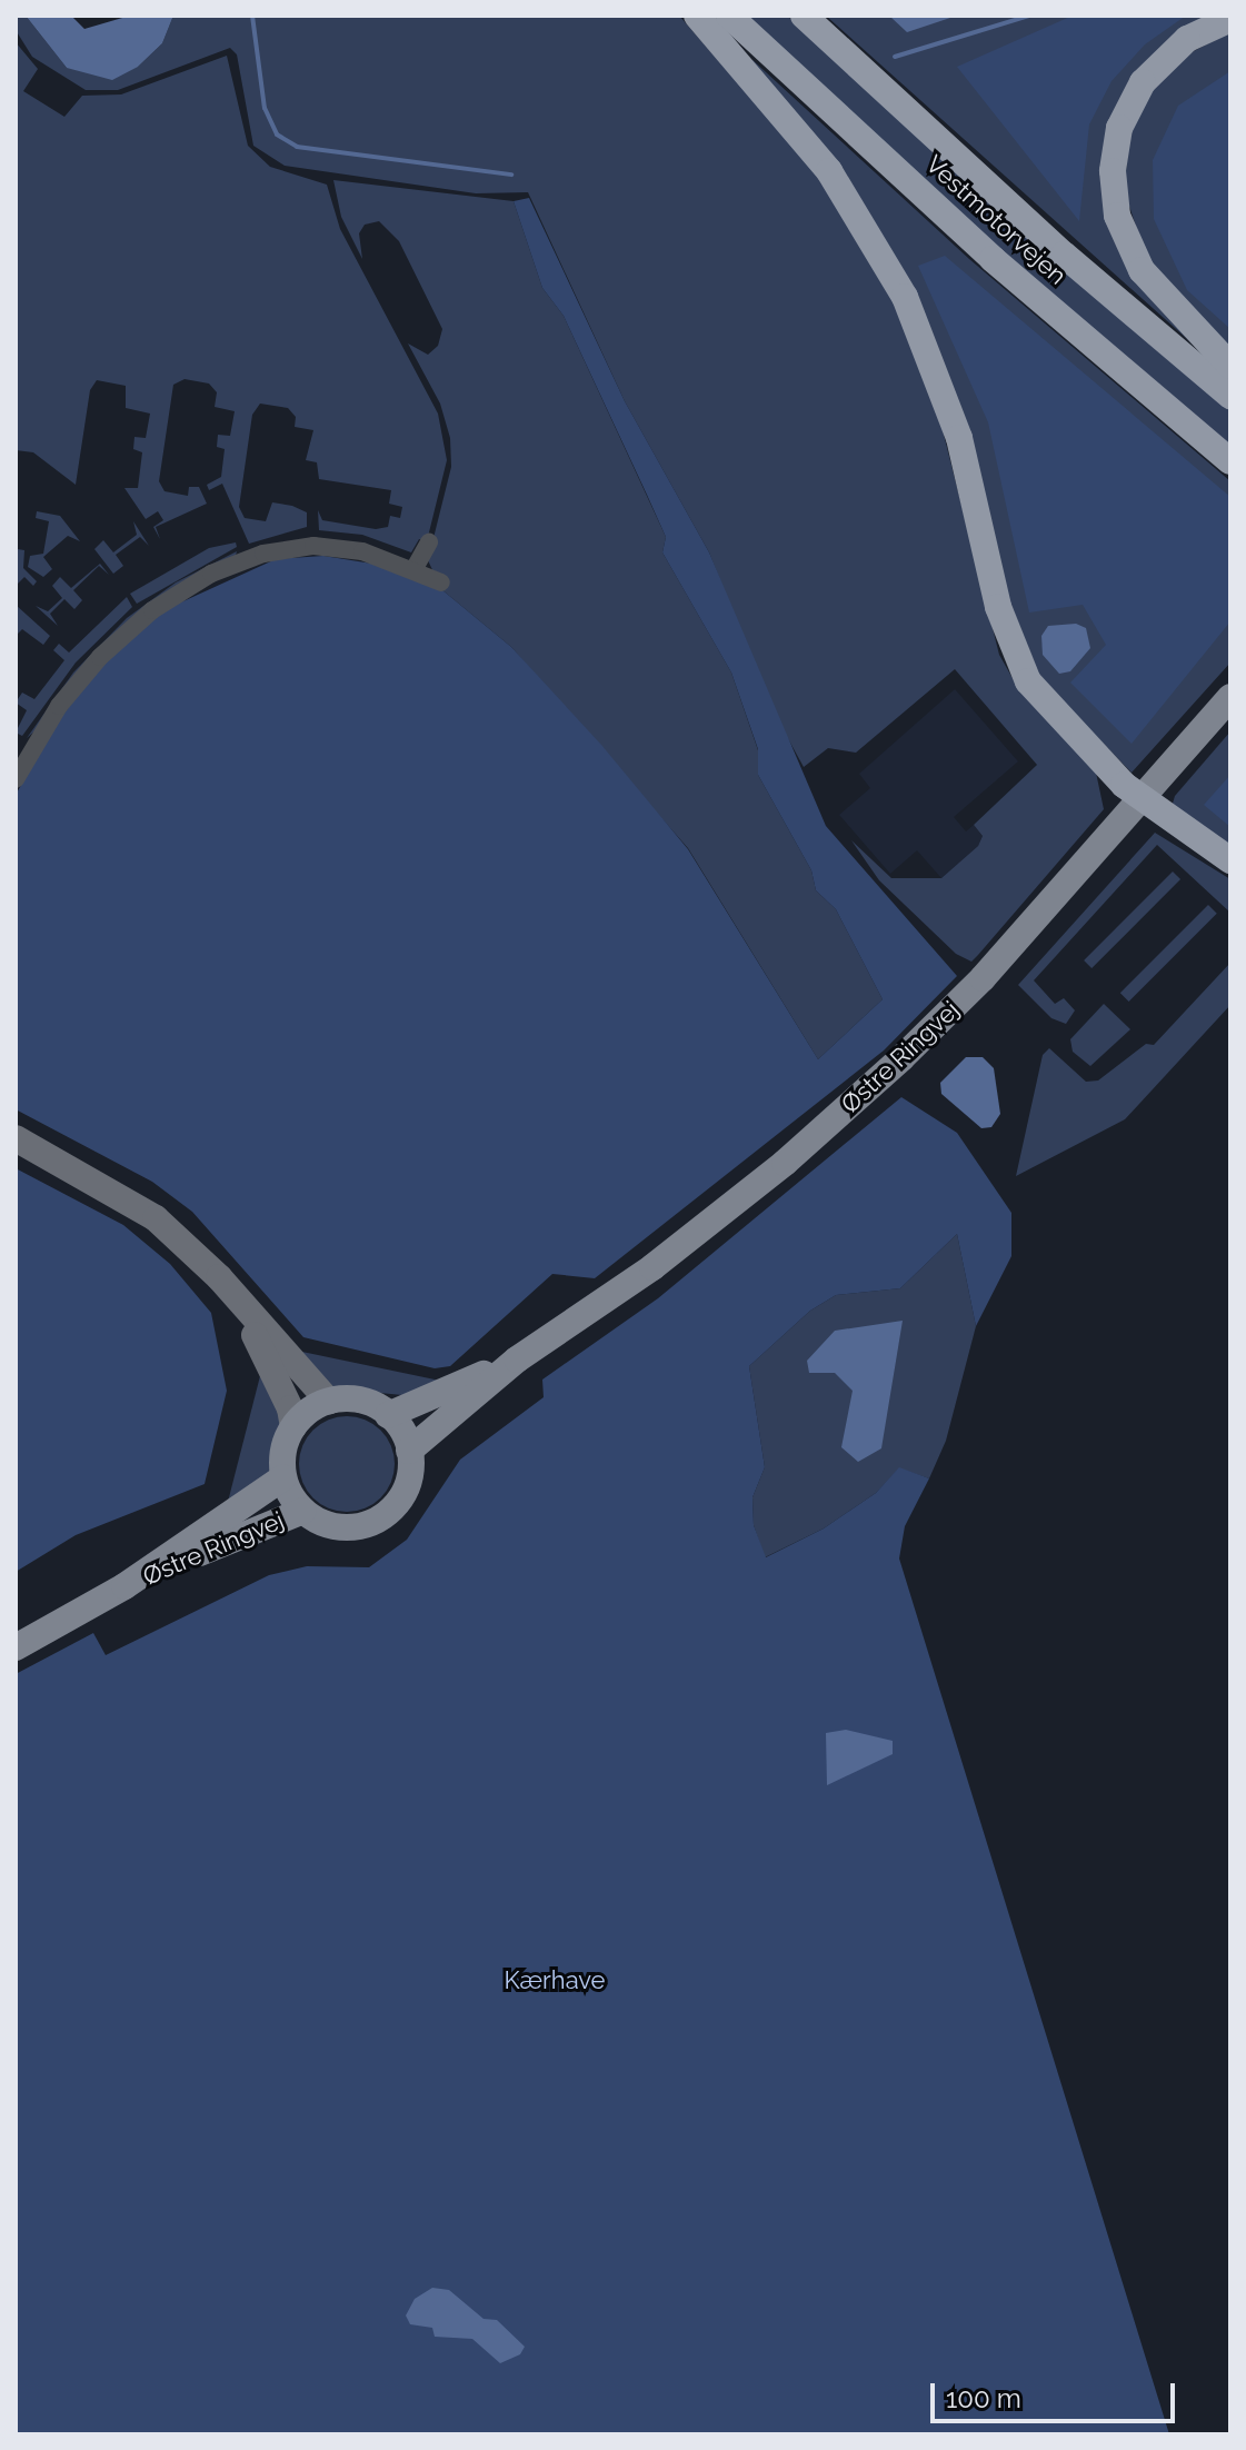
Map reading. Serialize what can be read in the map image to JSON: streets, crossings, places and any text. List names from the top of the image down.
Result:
{
  "streets": {
    "highway": ["Vestmotorvejen"],
    "main road": ["Østre Ringvej"]
  },
  "parks": ["Kærhave"],
  "scale_bar": "100 m"
}
